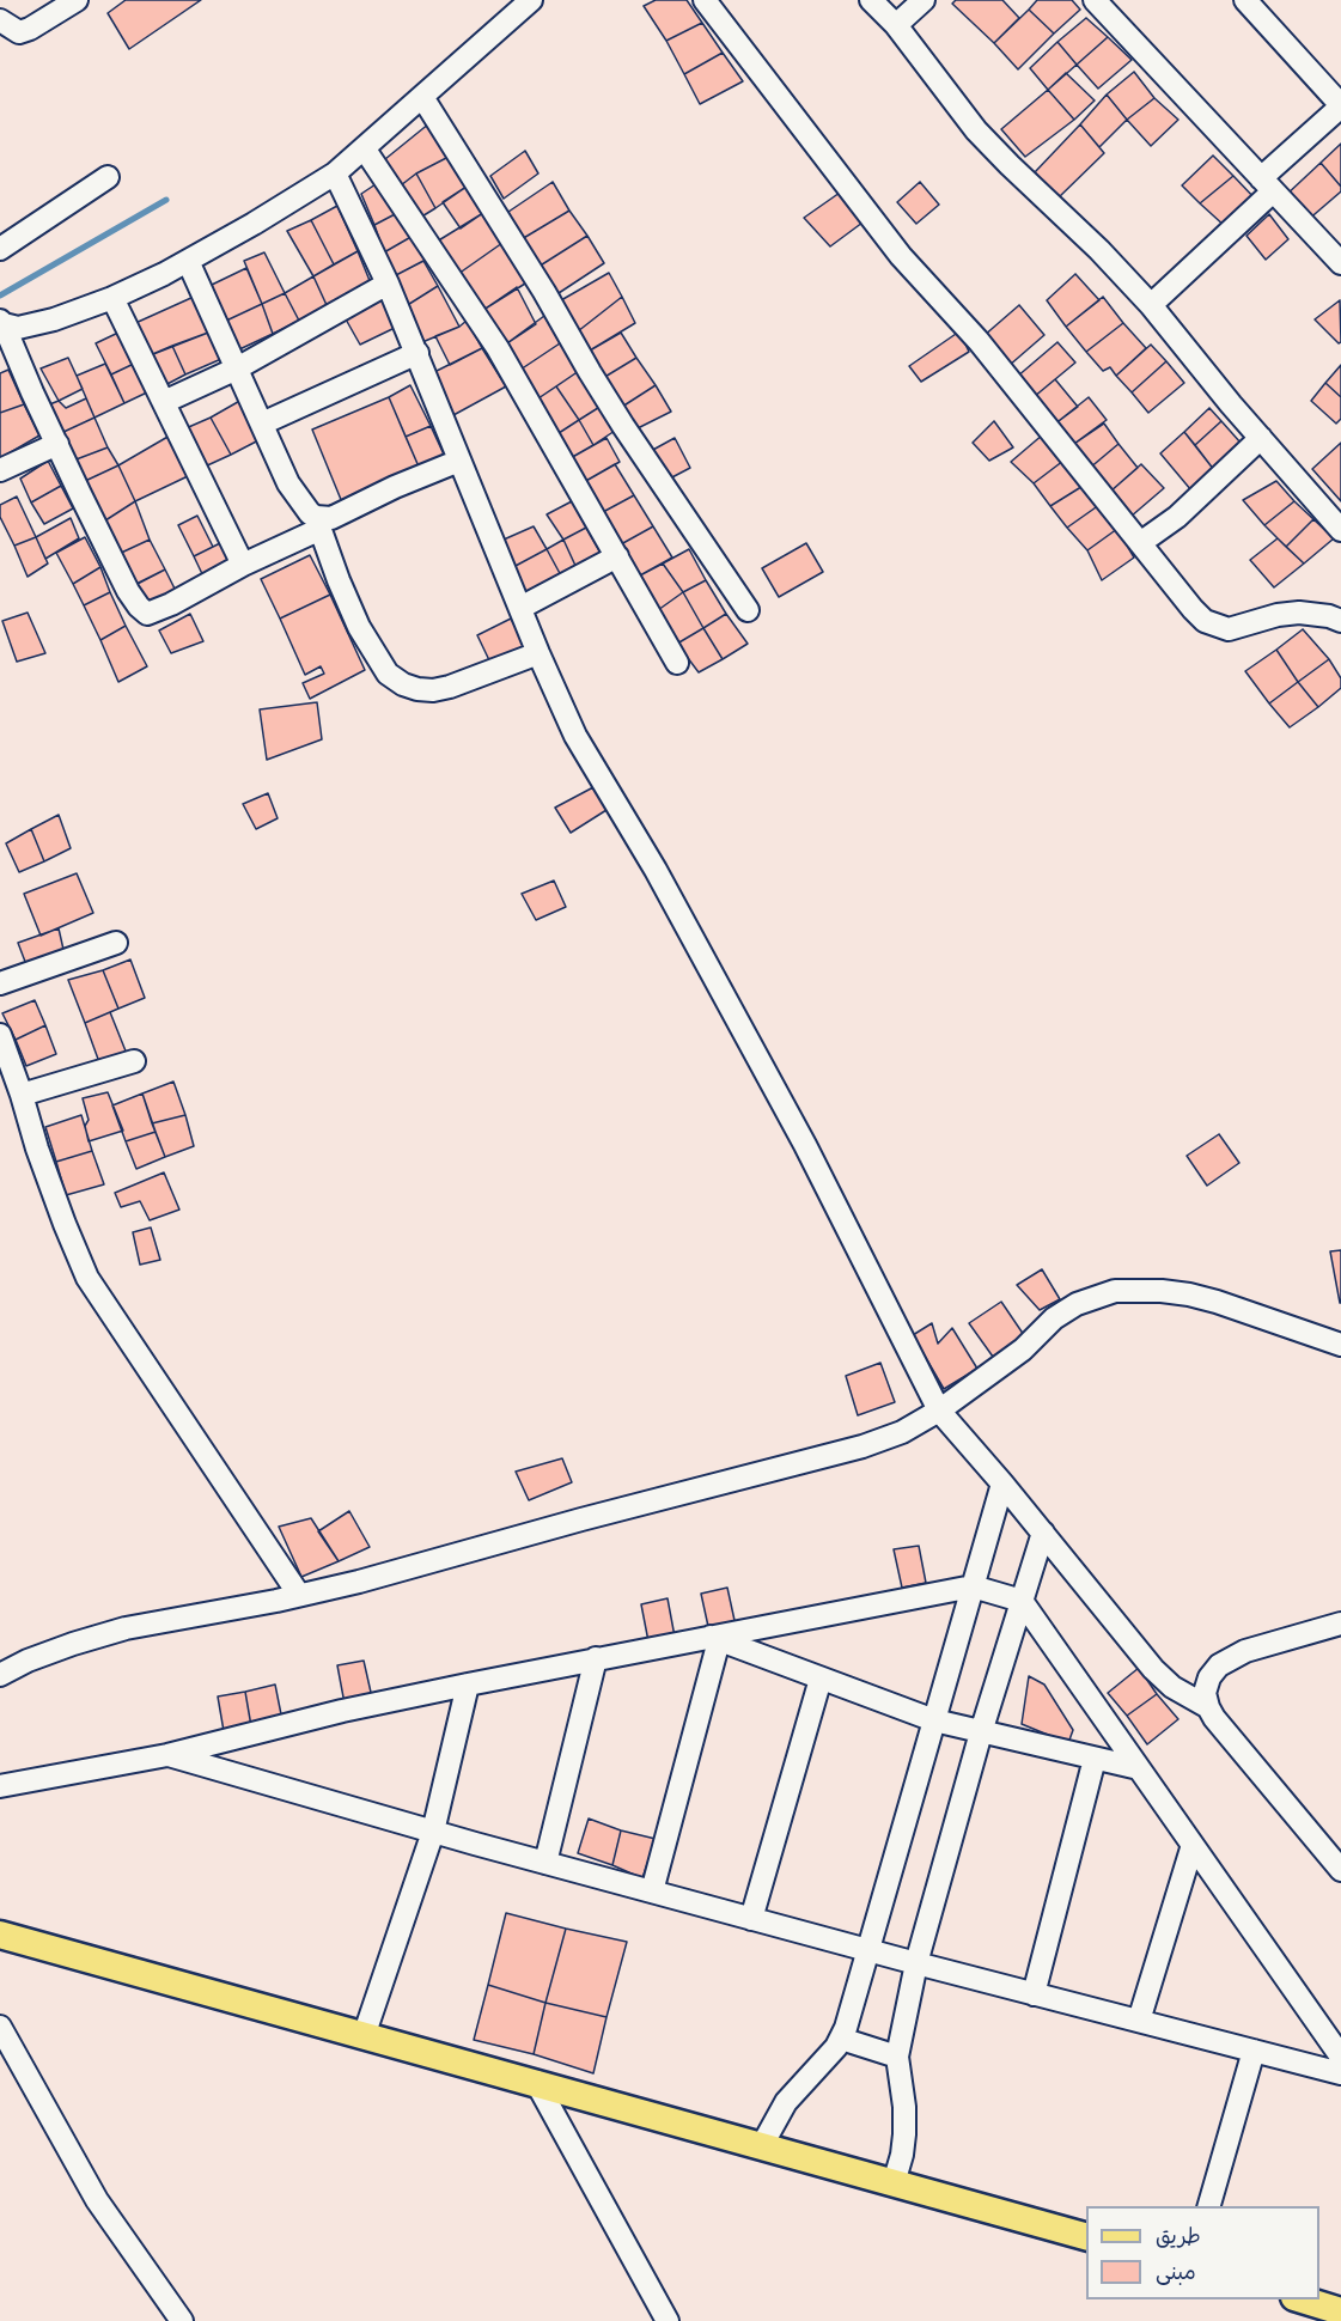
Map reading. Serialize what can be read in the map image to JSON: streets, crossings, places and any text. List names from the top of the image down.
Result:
{
  "legend": ["طريق", "مبنى"]
}
